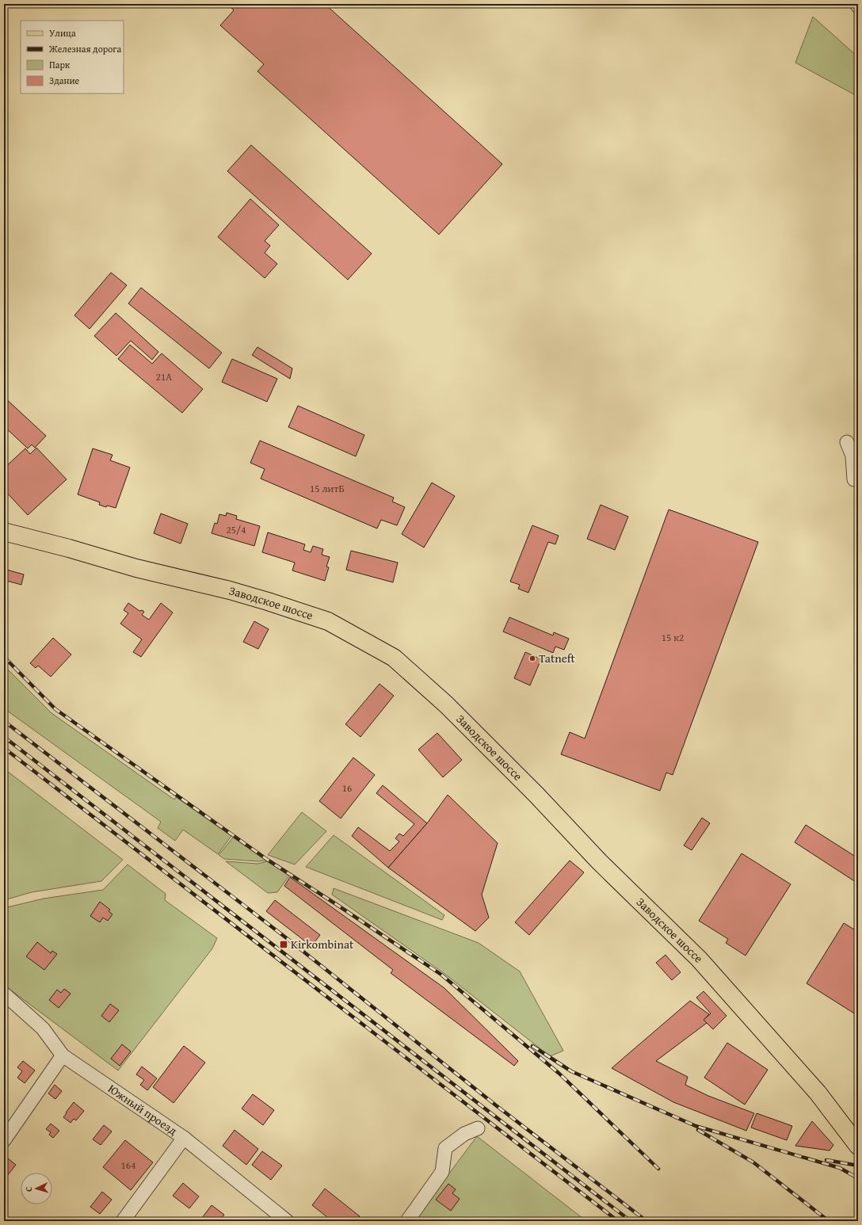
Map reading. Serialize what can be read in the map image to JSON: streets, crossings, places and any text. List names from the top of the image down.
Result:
{
  "streets": {
    "main road": ["Заводское шоссе"],
    "street": ["Южный проезд"]
  },
  "places": {
    "other": ["Tatneft"],
    "transit": ["Kirkombinat"]
  },
  "house_numbers": [
    "21А",
    "15 литБ",
    "25/4",
    "15 к2",
    "16",
    "164"
  ],
  "legend": [
    "Улица",
    "Железная дорога",
    "Парк",
    "Здание"
  ],
  "north": "left"
}
